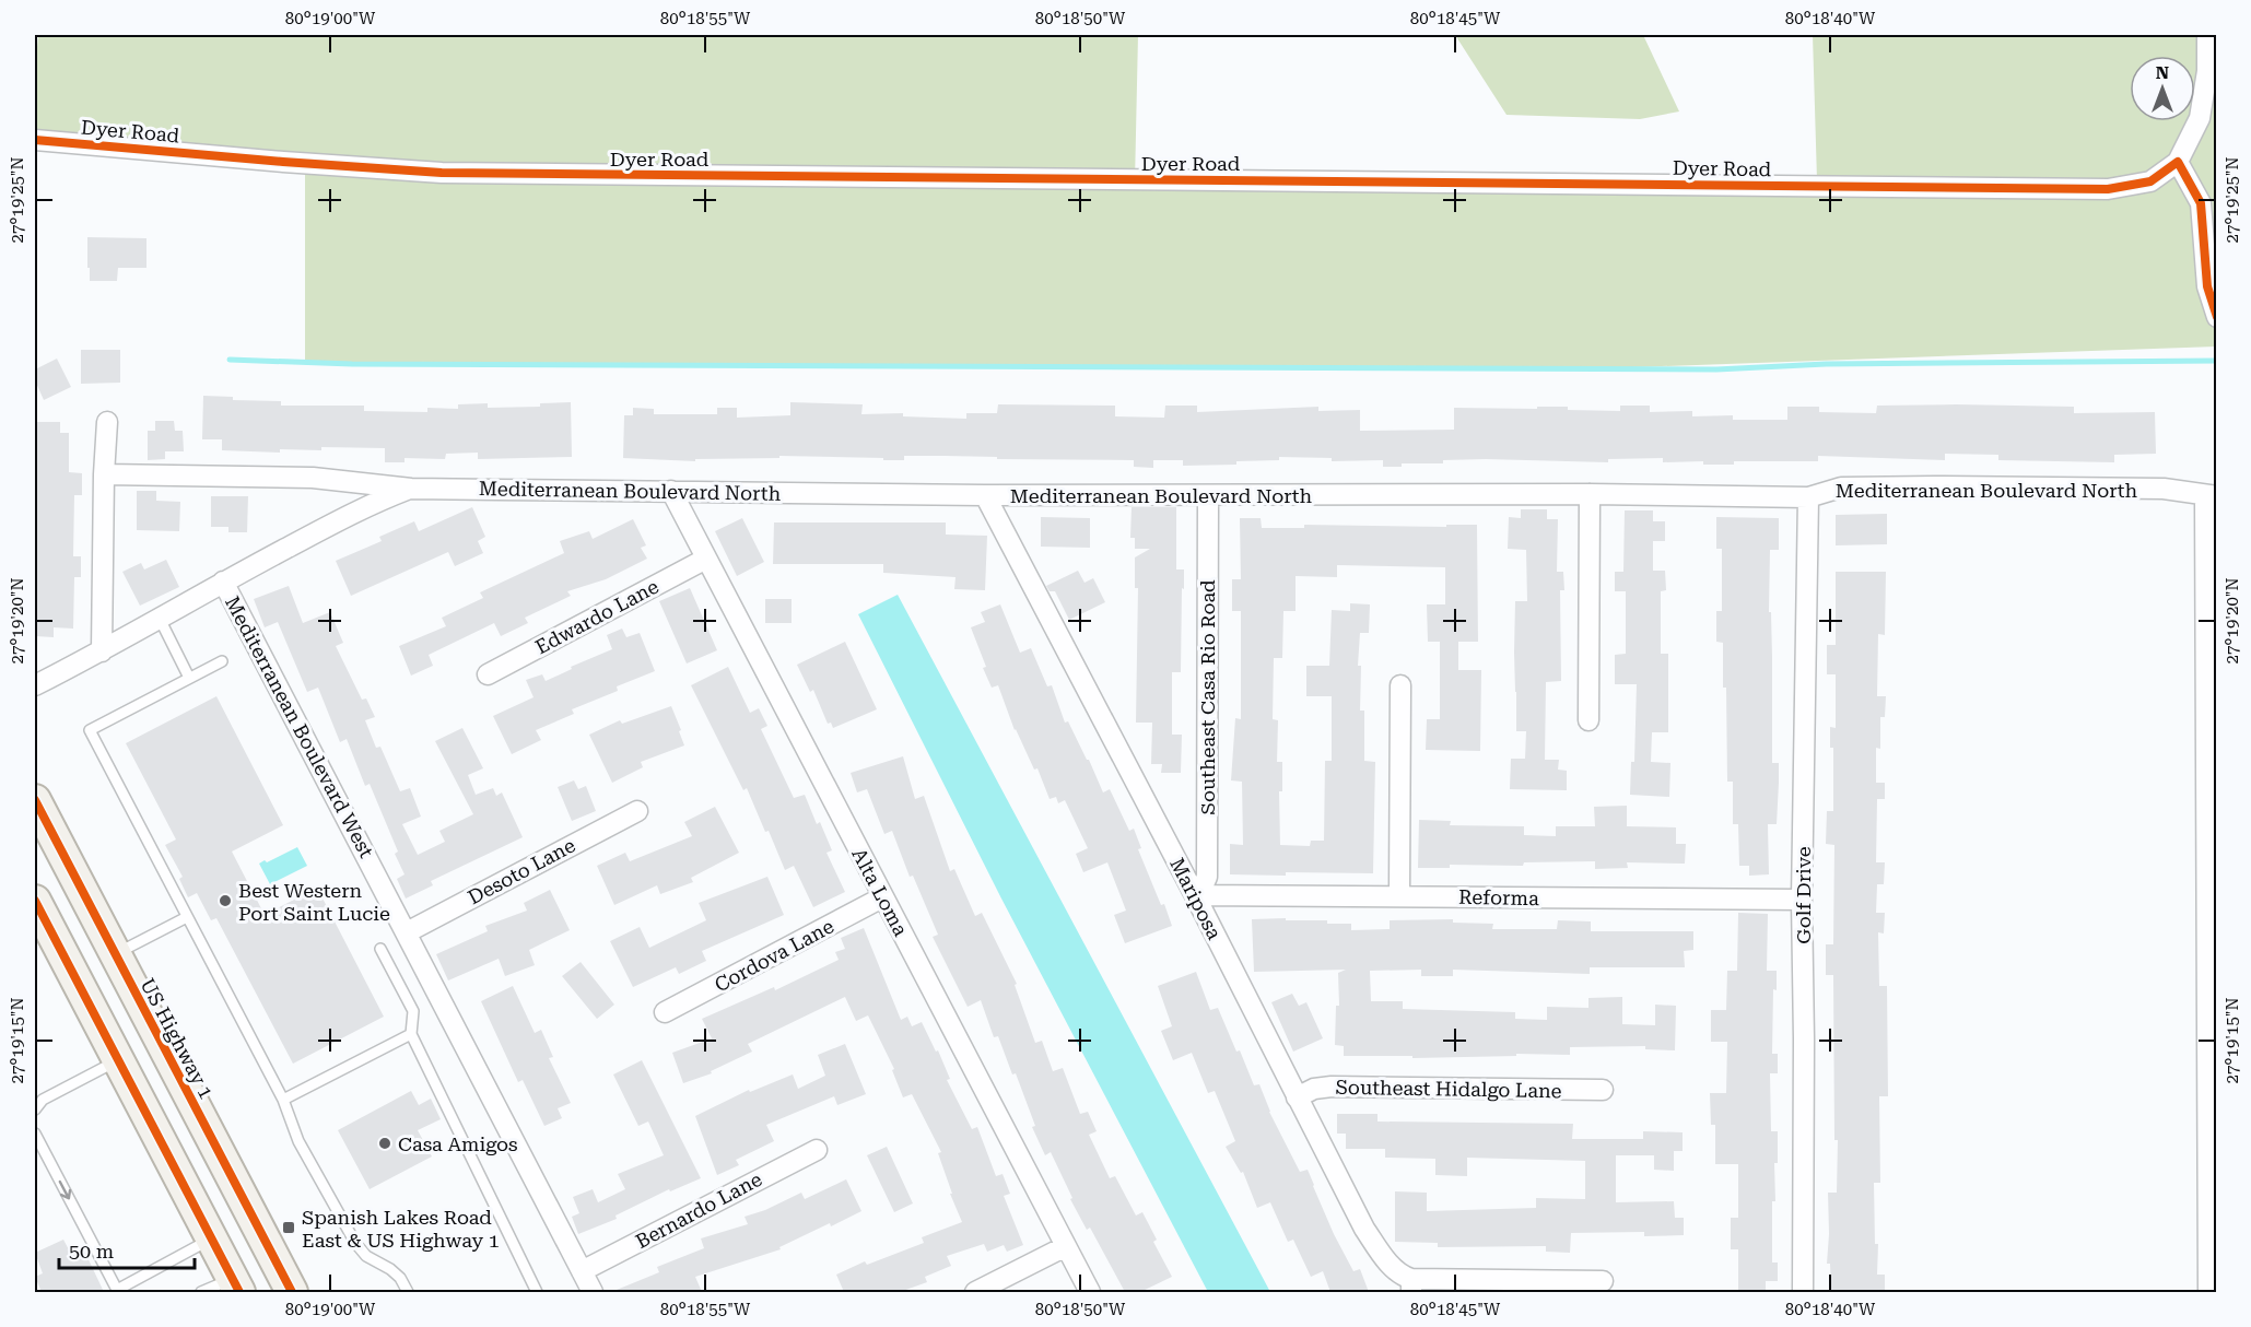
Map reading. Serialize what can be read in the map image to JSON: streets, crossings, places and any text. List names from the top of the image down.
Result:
{
  "streets": {
    "main road": ["US Highway 1"],
    "street": [
      "Dyer Road",
      "Mediterranean Boulevard North",
      "Edwardo Lane",
      "Southeast Casa Rio Road",
      "Mediterranean Boulevard West",
      "Desoto Lane",
      "Alta Loma",
      "Golf Drive",
      "Reforma",
      "Mariposa",
      "Cordova Lane",
      "Southeast Hidalgo Lane",
      "Bernardo Lane"
    ]
  },
  "crossings": [
    ["Mediterranean Boulevard North", "Southeast Casa Rio Road"],
    ["Mediterranean Boulevard North", "Alta Loma"],
    ["Mediterranean Boulevard North", "Golf Drive"],
    ["Mediterranean Boulevard North", "Mariposa"],
    ["Edwardo Lane", "Alta Loma"],
    ["Southeast Casa Rio Road", "Reforma"],
    ["Southeast Casa Rio Road", "Mariposa"],
    ["Mediterranean Boulevard West", "Desoto Lane"],
    ["Mediterranean Boulevard West", "Bernardo Lane"],
    ["Alta Loma", "Cordova Lane"],
    ["Golf Drive", "Reforma"],
    ["Reforma", "Mariposa"],
    ["Mariposa", "Southeast Hidalgo Lane"]
  ],
  "places": {
    "other": ["Best Western Port Saint Lucie", "Casa Amigos"],
    "transit": ["Spanish Lakes Road East & US Highway 1"]
  },
  "scale_bar": "50 m",
  "north": "top",
  "coordinates": [
    "80°19'00\"W",
    "80°18'55\"W",
    "80°18'50\"W",
    "80°18'45\"W",
    "80°18'40\"W",
    "27°19'25\"N",
    "27°19'20\"N",
    "27°19'15\"N"
  ]
}
